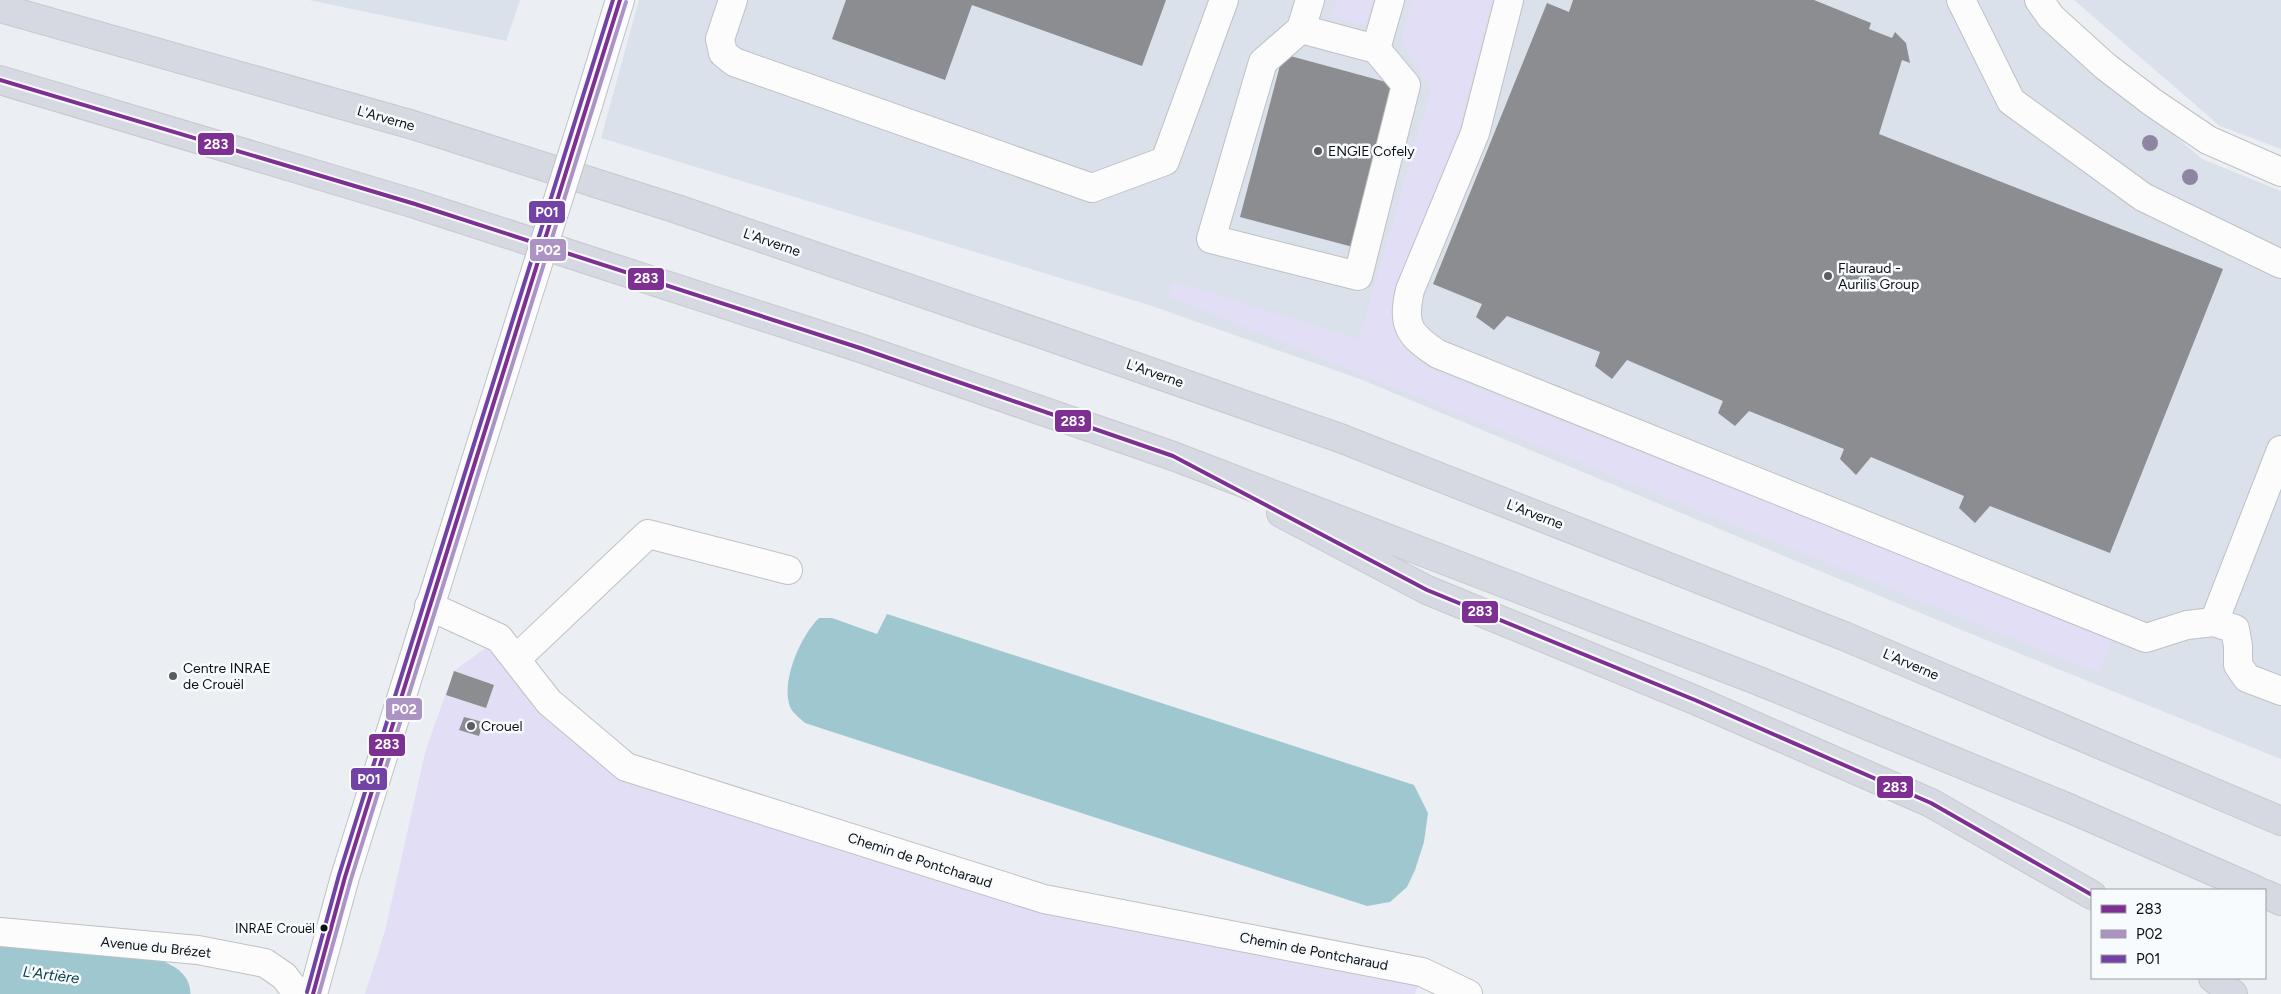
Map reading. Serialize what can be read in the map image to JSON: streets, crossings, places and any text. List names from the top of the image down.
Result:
{
  "streets": {
    "highway": ["L'Arverne"],
    "street": ["Chemin de Pontcharaud", "Avenue du Brézet"]
  },
  "water": ["L'Artière"],
  "places": [
    "ENGIE Cofely",
    "Flauraud - Aurilis Group",
    "Centre INRAE de Crouël",
    "Crouel",
    "INRAE Crouël"
  ],
  "lines": ["transit line 283", "transit line P01", "transit line P02"],
  "legend": ["283", "P02", "P01"]
}
